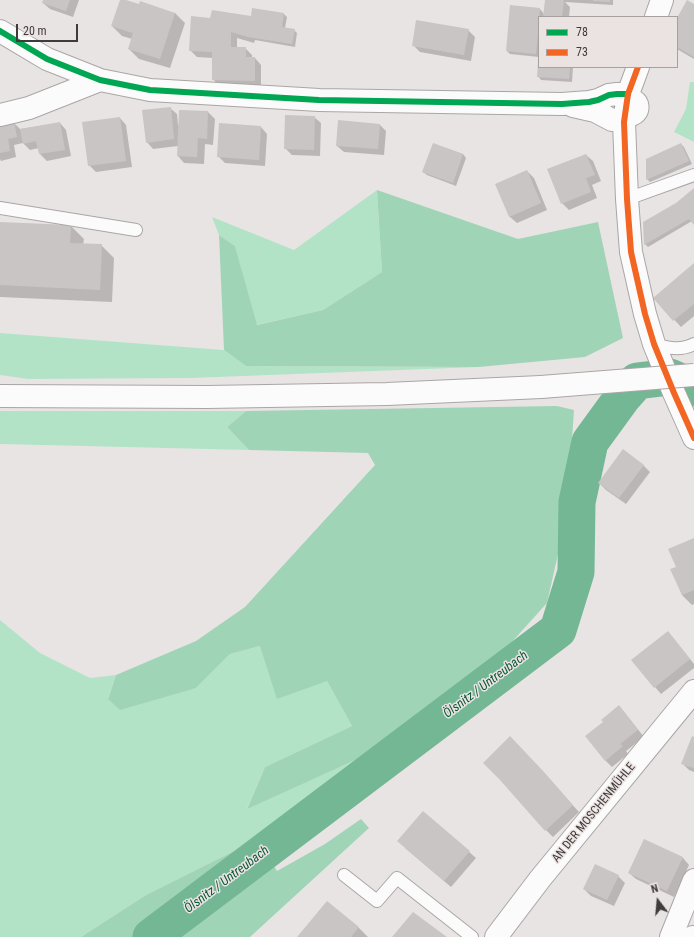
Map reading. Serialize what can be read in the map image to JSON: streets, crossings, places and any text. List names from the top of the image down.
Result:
{
  "streets": {
    "main road": ["AN DER MOSCHENMÜHLE"]
  },
  "water": ["Ölsnitz / Untreubach"],
  "lines": ["transit line 78", "transit line 73"],
  "legend": ["78", "73"],
  "scale_bar": "20 m",
  "north": "top"
}
